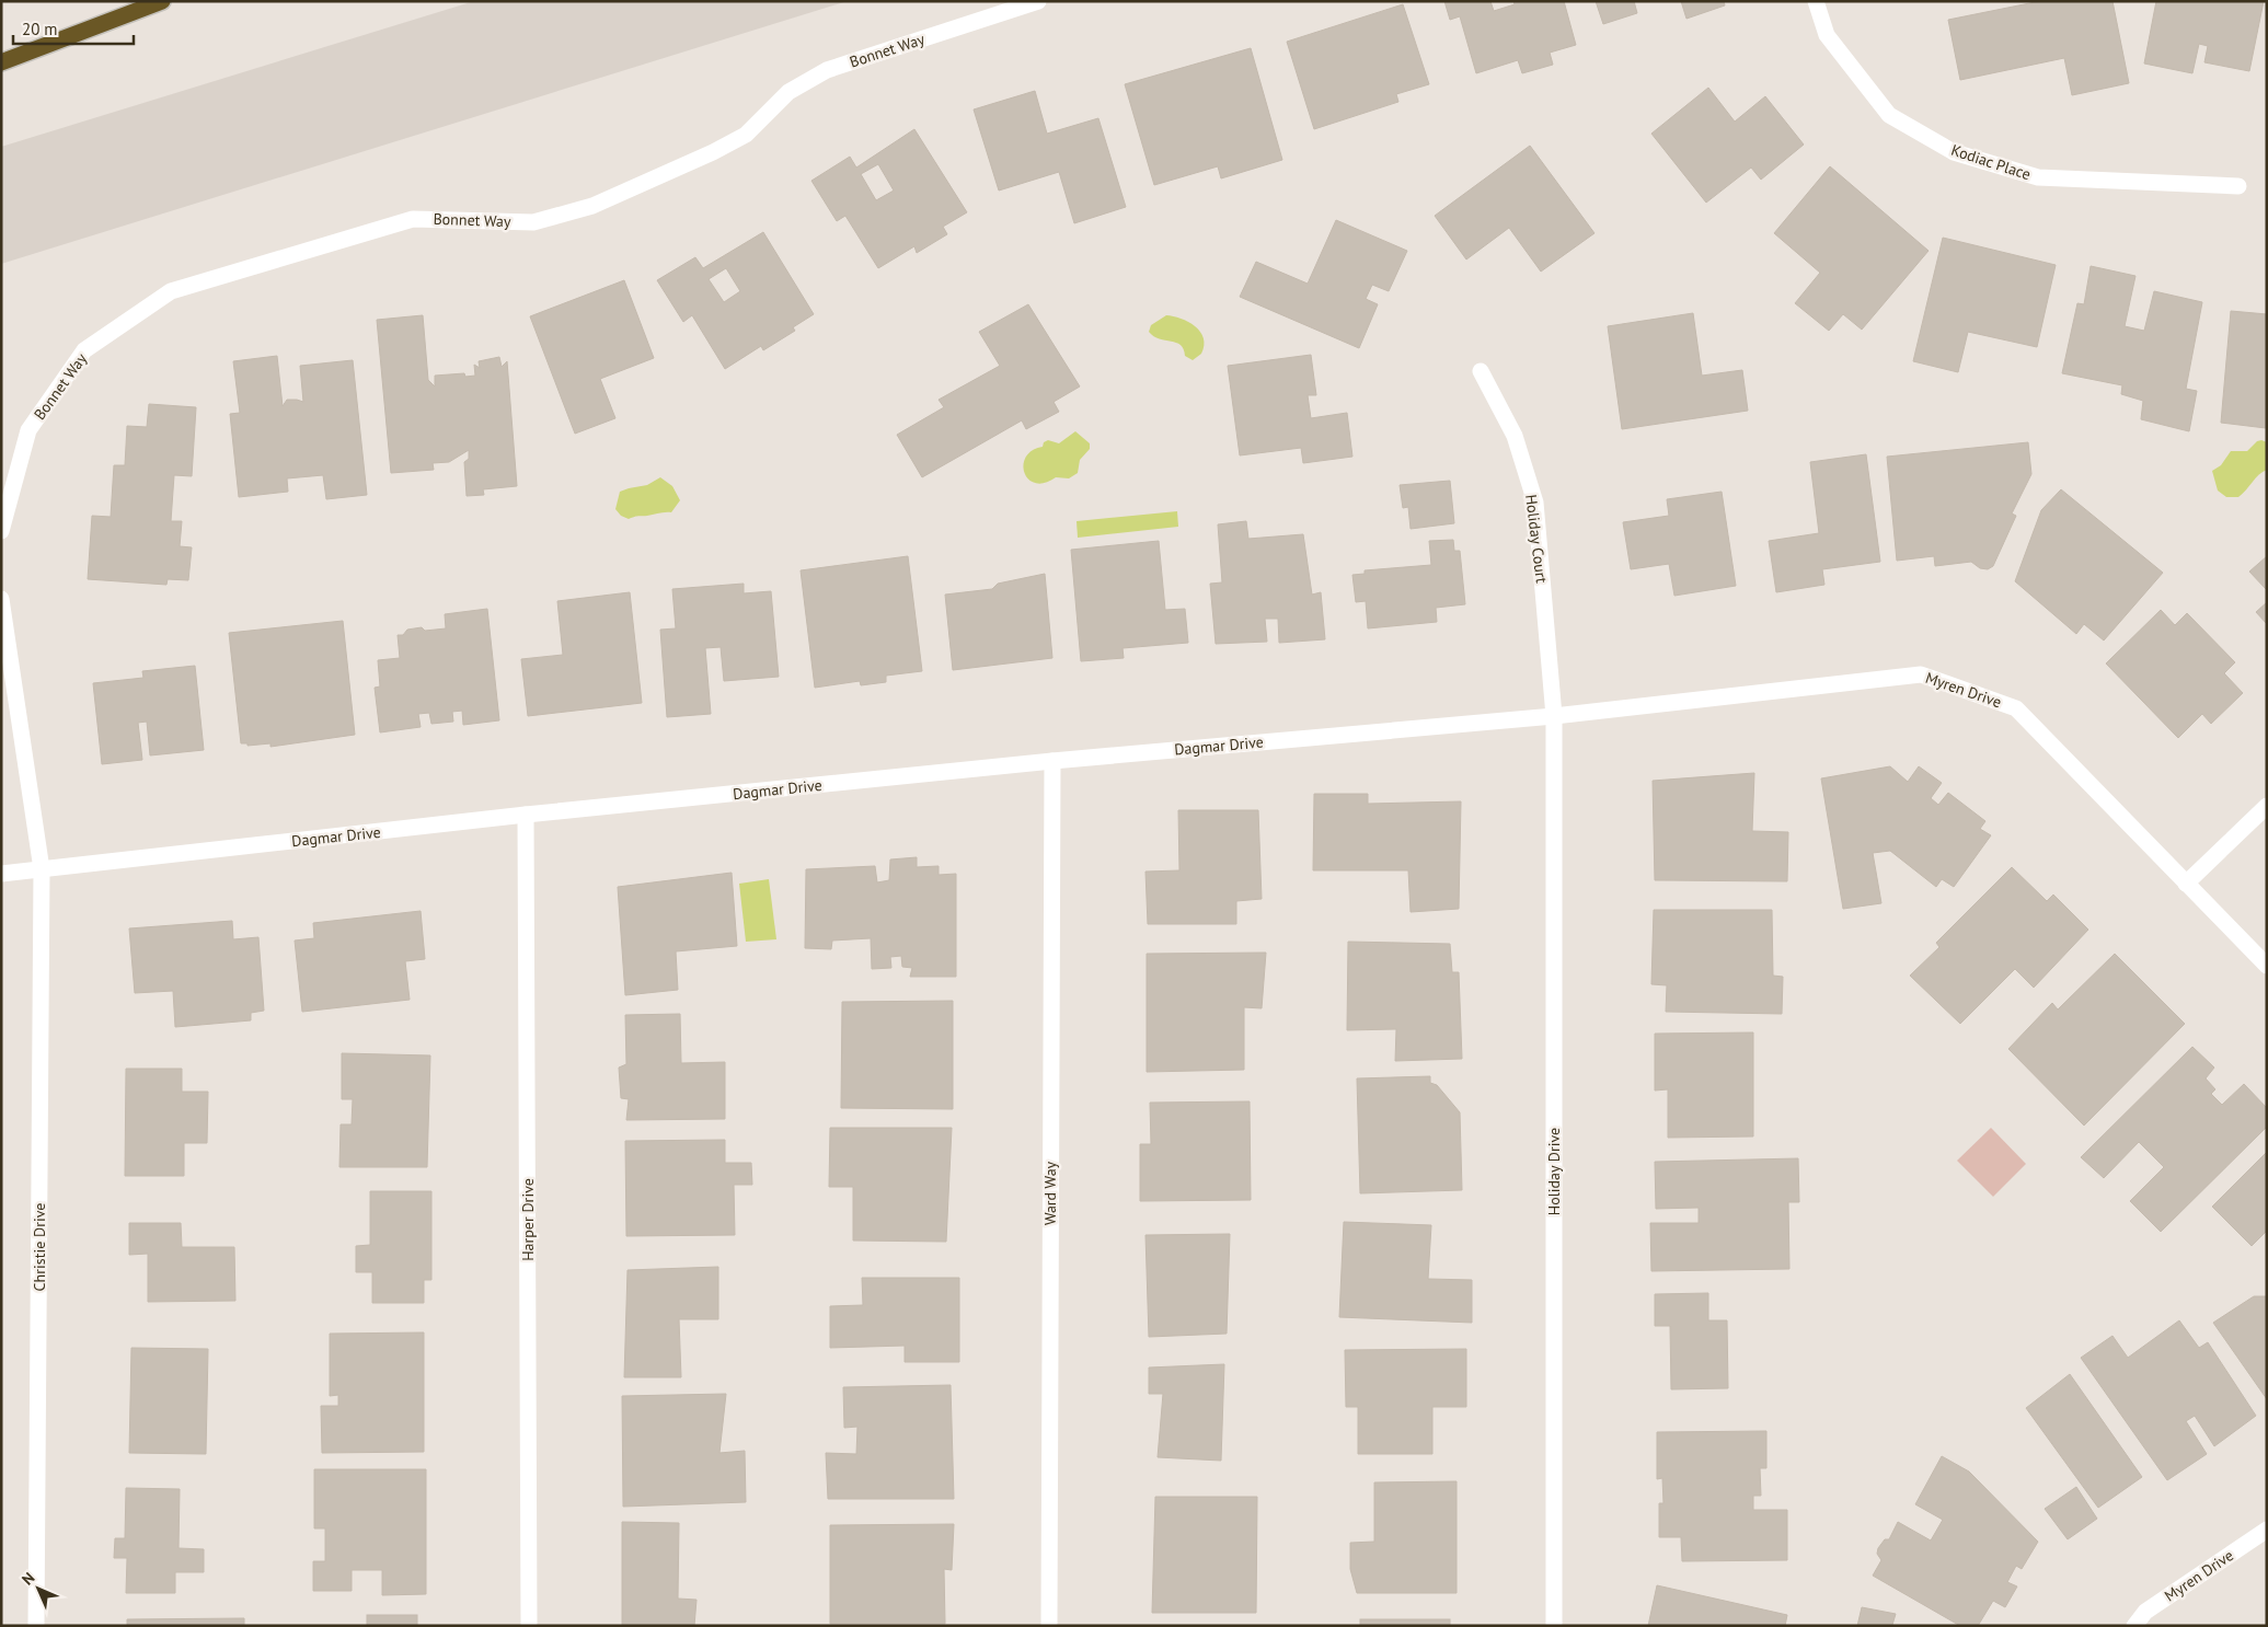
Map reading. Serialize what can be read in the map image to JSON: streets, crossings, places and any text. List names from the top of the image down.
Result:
{
  "streets": {
    "street": [
      "Bonnet Way",
      "Kodiac Place",
      "Holiday Court",
      "Myren Drive",
      "Dagmar Drive",
      "Holiday Drive",
      "Ward Way",
      "Harper Drive",
      "Christie Drive"
    ]
  },
  "crossings": [
    ["Holiday Court", "Myren Drive"],
    ["Holiday Court", "Dagmar Drive"],
    ["Holiday Court", "Holiday Drive"],
    ["Myren Drive", "Dagmar Drive"],
    ["Myren Drive", "Holiday Drive"],
    ["Dagmar Drive", "Holiday Drive"],
    ["Dagmar Drive", "Ward Way"],
    ["Dagmar Drive", "Harper Drive"],
    ["Dagmar Drive", "Christie Drive"]
  ],
  "scale_bar": "20 m",
  "north": "top left"
}
